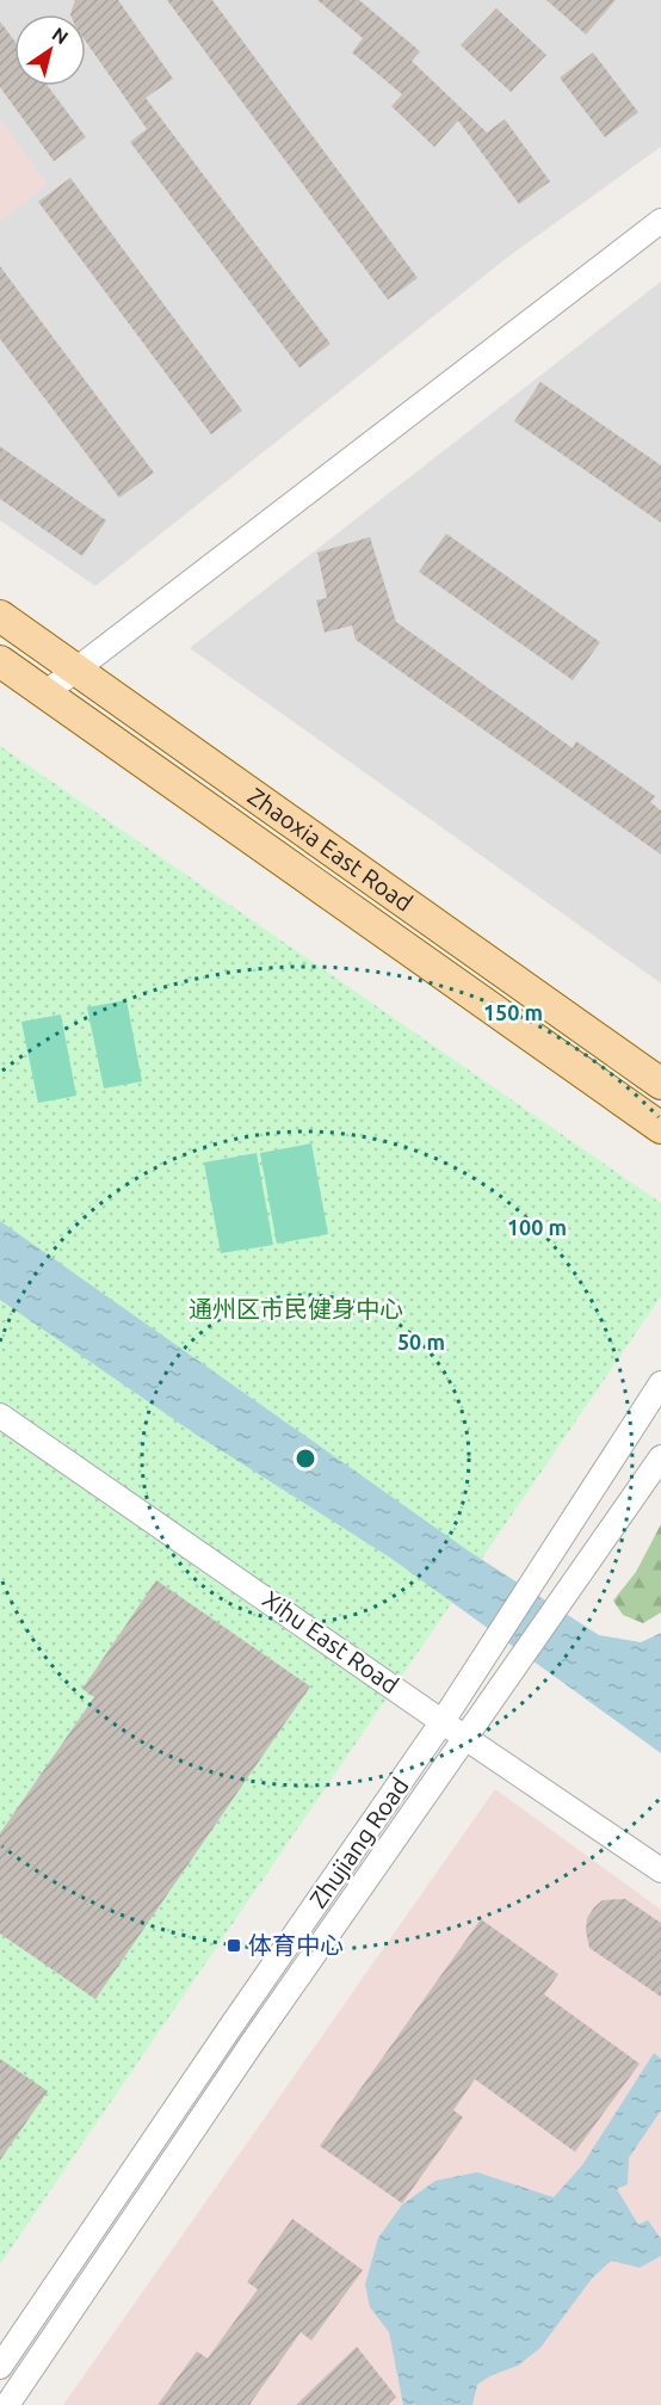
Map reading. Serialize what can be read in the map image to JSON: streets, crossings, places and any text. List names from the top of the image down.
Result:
{
  "streets": {
    "main road": ["Zhaoxia East Road"],
    "street": ["Xihu East Road", "Zhujiang Road"]
  },
  "crossings": [
    ["Xihu East Road", "Zhujiang Road"]
  ],
  "parks": ["通州区市民健身中心"],
  "places": {
    "transit": ["体育中心"]
  },
  "north": "top right",
  "rings": ["150 m", "100 m", "50 m"]
}
